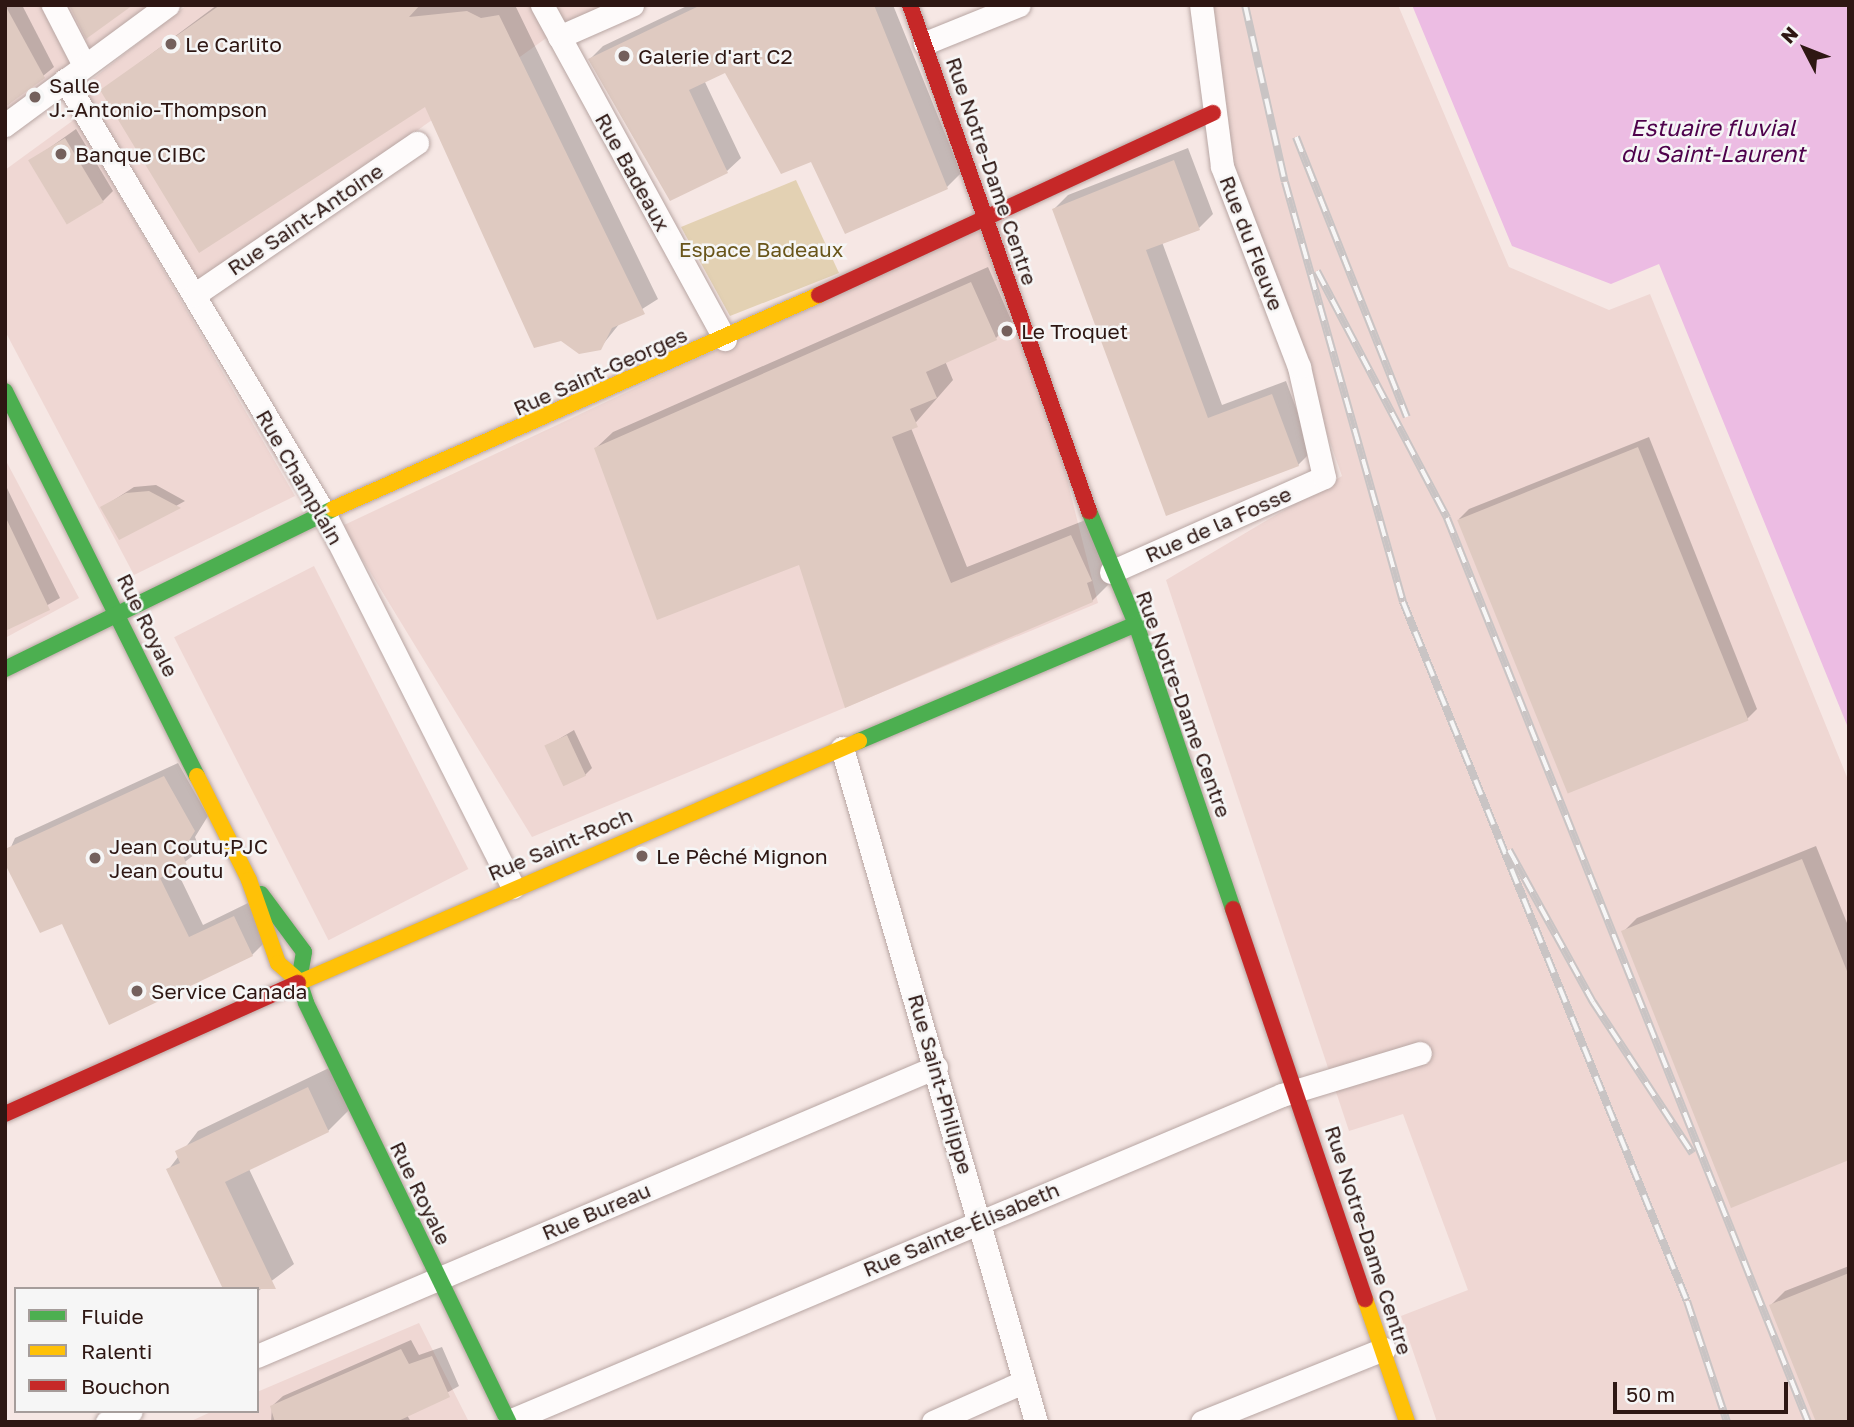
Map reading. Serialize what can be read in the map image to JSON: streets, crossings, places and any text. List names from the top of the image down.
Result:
{
  "streets": {
    "main road": [
      "Rue Notre-Dame Centre",
      "Rue Saint-Georges",
      "Rue Royale",
      "Rue Saint-Roch"
    ],
    "street": [
      "Rue Badeaux",
      "Rue Saint-Antoine",
      "Rue du Fleuve",
      "Rue Champlain",
      "Rue de la Fosse",
      "Rue Saint-Philippe",
      "Rue Bureau",
      "Rue Sainte-Élisabeth"
    ]
  },
  "crossings": [
    ["Rue Notre-Dame Centre", "Rue Saint-Georges"],
    ["Rue Notre-Dame Centre", "Rue de la Fosse"],
    ["Rue Notre-Dame Centre", "Rue Saint-Roch"],
    ["Rue Notre-Dame Centre", "Rue Sainte-Élisabeth"],
    ["Rue Badeaux", "Rue Saint-Georges"],
    ["Rue Saint-Antoine", "Rue Champlain"],
    ["Rue du Fleuve", "Rue Saint-Georges"],
    ["Rue du Fleuve", "Rue de la Fosse"],
    ["Rue Saint-Georges", "Rue Champlain"],
    ["Rue Saint-Georges", "Rue Royale"],
    ["Rue Champlain", "Rue Saint-Roch"],
    ["Rue Royale", "Rue Saint-Roch"],
    ["Rue Royale", "Rue Bureau"],
    ["Rue Royale", "Rue Sainte-Élisabeth"],
    ["Rue Saint-Roch", "Rue Saint-Philippe"],
    ["Rue Saint-Philippe", "Rue Bureau"],
    ["Rue Saint-Philippe", "Rue Sainte-Élisabeth"]
  ],
  "water": ["Estuaire fluvial du Saint-Laurent"],
  "parks": ["Espace Badeaux"],
  "places": [
    "Le Carlito",
    "Galerie d'art C2",
    "Salle J.-Antonio-Thompson",
    "Banque CIBC",
    "Le Troquet",
    "Le Pêché Mignon",
    "Jean Coutu;PJC Jean Coutu",
    "Service Canada"
  ],
  "legend": ["Fluide", "Ralenti", "Bouchon"],
  "scale_bar": "50 m",
  "north": "top left"
}
